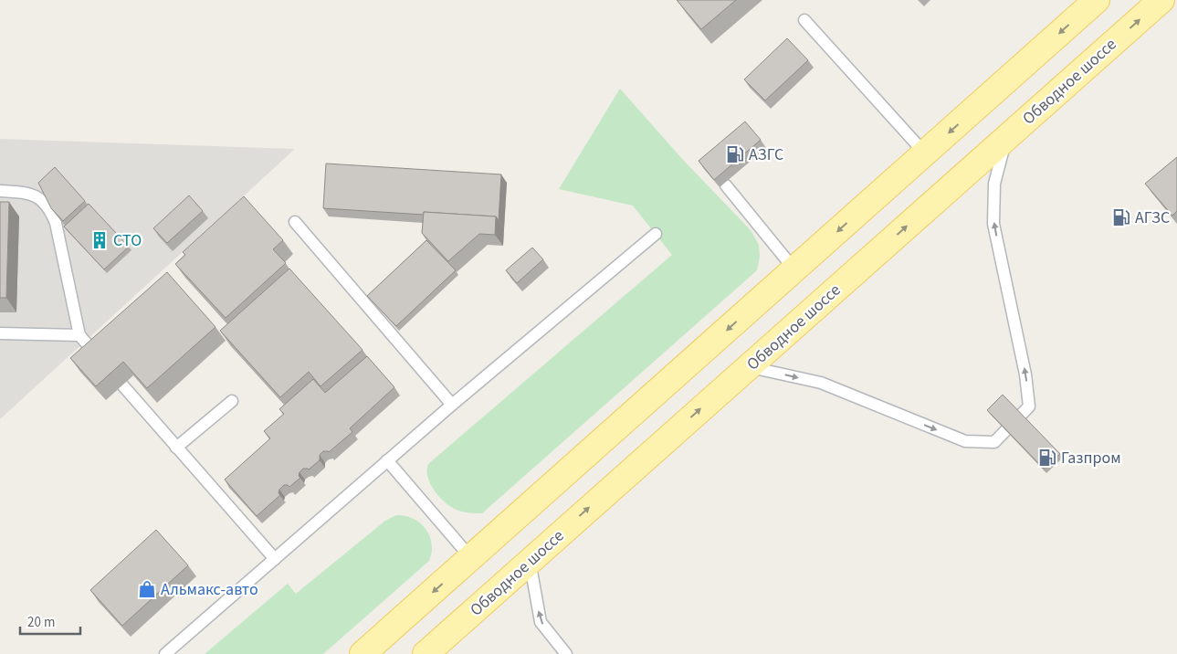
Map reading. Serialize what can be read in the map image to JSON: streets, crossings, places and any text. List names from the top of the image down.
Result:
{
  "streets": {
    "main road": ["Обводное шоссе"]
  },
  "places": {
    "fuel station": ["АЗГС", "АГЗС", "Газпром"],
    "building": ["СТО"],
    "shop": ["Альмакс-авто"]
  },
  "scale_bar": "20 m"
}
